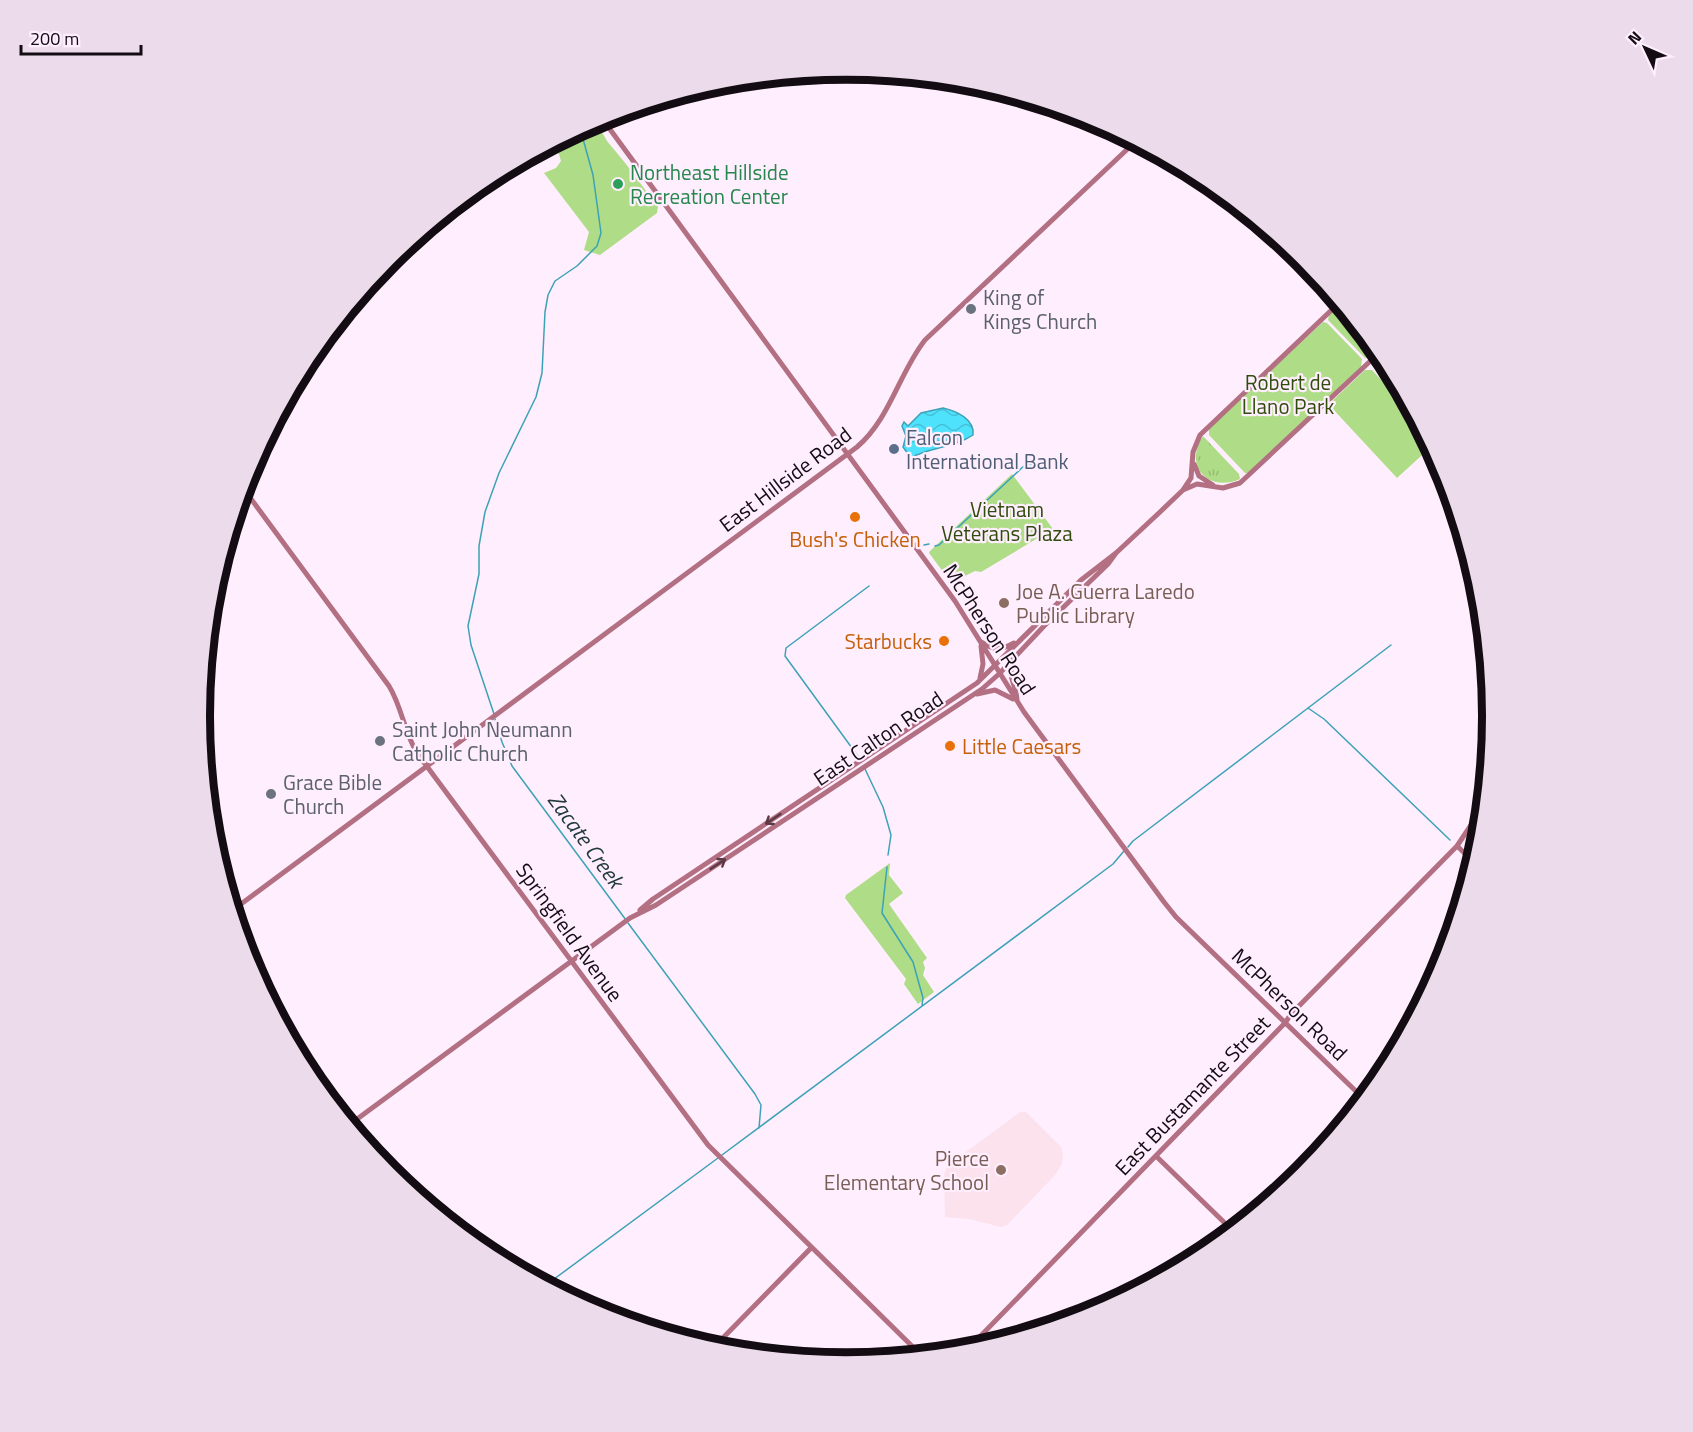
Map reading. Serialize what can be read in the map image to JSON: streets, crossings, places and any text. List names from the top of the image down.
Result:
{
  "streets": {
    "main road": [
      "East Hillside Road",
      "McPherson Road",
      "East Calton Road",
      "Springfield Avenue",
      "East Bustamante Street"
    ]
  },
  "crossings": [
    ["East Hillside Road", "McPherson Road"],
    ["East Hillside Road", "Springfield Avenue"],
    ["McPherson Road", "East Calton Road"],
    ["McPherson Road", "East Bustamante Street"],
    ["East Calton Road", "Springfield Avenue"]
  ],
  "water": ["Zacate Creek"],
  "parks": ["Robert de Llano Park", "Vietnam Veterans Plaza"],
  "places": [
    "Northeast Hillside Recreation Center",
    "King of Kings Church",
    "Falcon International Bank",
    "Bush's Chicken",
    "Joe A. Guerra Laredo Public Library",
    "Starbucks",
    "Saint John Neumann Catholic Church",
    "Little Caesars",
    "Grace Bible Church",
    "Pierce Elementary School"
  ],
  "scale_bar": "200 m",
  "north": "top left"
}
